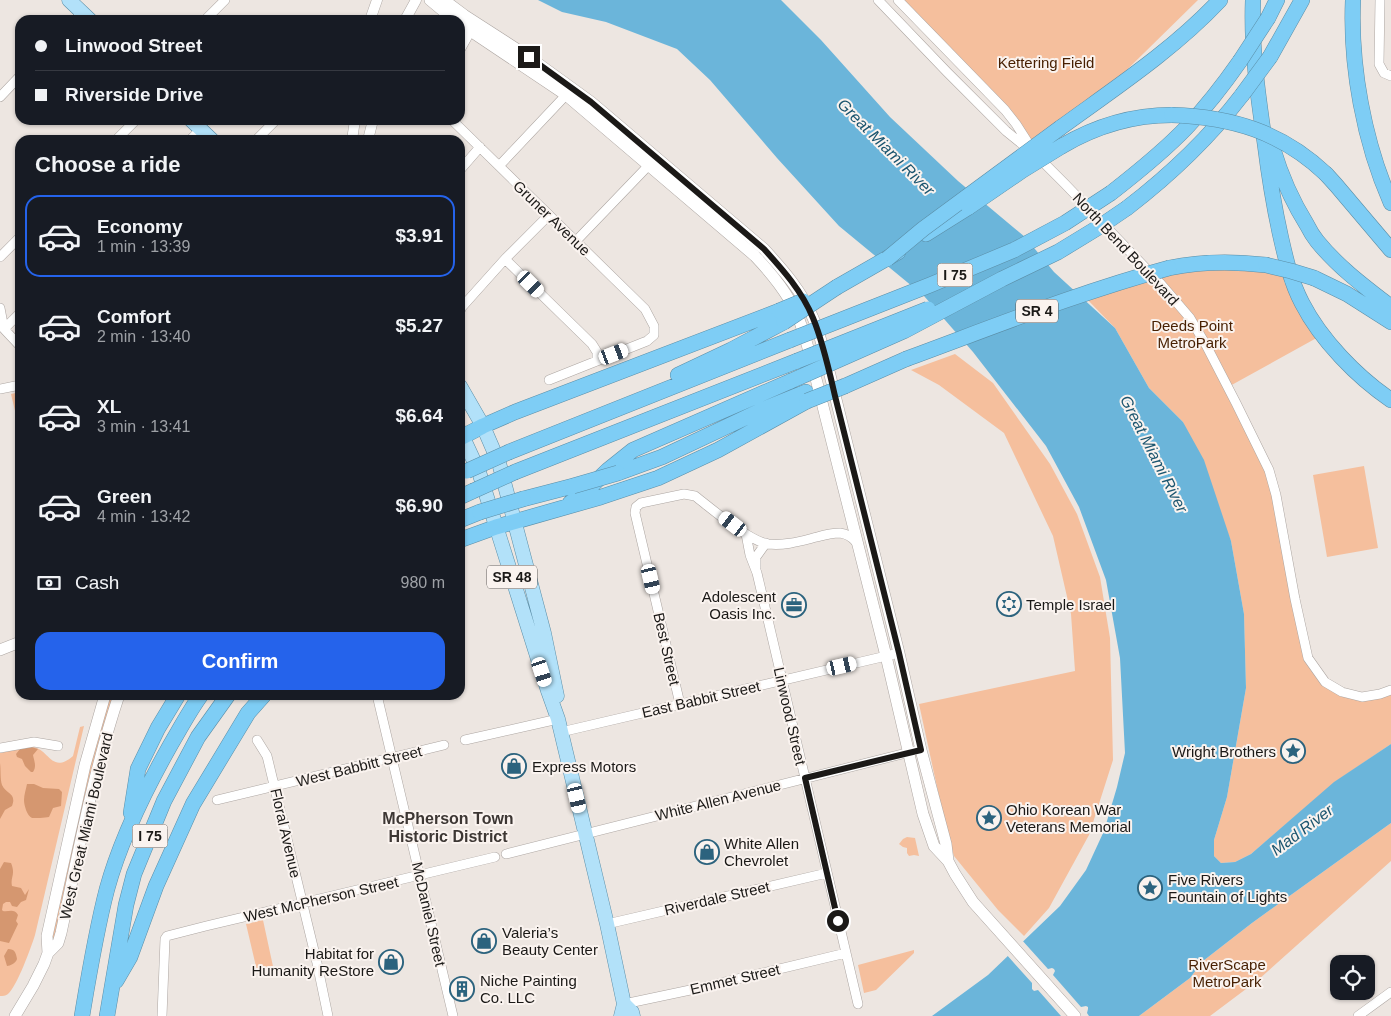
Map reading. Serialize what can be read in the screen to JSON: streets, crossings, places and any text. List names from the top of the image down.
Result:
{
  "streets": {
    "highway": ["I 75", "SR 4"],
    "main road": ["SR 48", "West Great Miami Boulevard"],
    "street": [
      "Gruner Avenue",
      "North Bend Boulevard",
      "Best Street",
      "East Babbit Street",
      "Linwood Street",
      "West Babbitt Street",
      "White Allen Avenue",
      "Floral Avenue",
      "Riverdale Street",
      "West McPherson Street",
      "McDaniel Street",
      "Emmet Street"
    ]
  },
  "crossings": [
    ["SR 48", "East Babbit Street"],
    ["SR 48", "White Allen Avenue"],
    ["SR 48", "Riverdale Street"],
    ["SR 48", "Emmet Street"],
    ["Best Street", "East Babbit Street"],
    ["Best Street", "Linwood Street"],
    ["East Babbit Street", "Linwood Street"],
    ["Linwood Street", "White Allen Avenue"],
    ["Linwood Street", "Riverdale Street"],
    ["Linwood Street", "Emmet Street"],
    ["West Babbitt Street", "Floral Avenue"],
    ["West Babbitt Street", "McDaniel Street"],
    ["Floral Avenue", "West McPherson Street"],
    ["West McPherson Street", "McDaniel Street"]
  ],
  "districts": ["McPherson Town Historic District"],
  "water": ["Great Miami River", "Mad River"],
  "parks": ["Kettering Field", "Deeds Point MetroPark", "RiverScape MetroPark"],
  "places": {
    "synagogue": ["Temple Israel"],
    "office": ["Adolescent Oasis Inc."],
    "place": ["Wright Brothers", "Ohio Korean War Veterans Memorial", "Five Rivers Fountain of Lights"],
    "shop": [
      "Express Motors",
      "White Allen Chevrolet",
      "Valeria’s Beauty Center",
      "Habitat for Humanity ReStore"
    ],
    "building": ["Niche Painting Co. LLC"]
  },
  "page": {
    "banner": ["Linwood Street", "Riverside Drive"],
    "heading": "Choose a ride",
    "list": [
      {
        "name": "Economy",
        "note": "1 min · 13:39",
        "value": "$3.91"
      },
      {
        "name": "Comfort",
        "note": "2 min · 13:40",
        "value": "$5.27"
      },
      {
        "name": "XL",
        "note": "3 min · 13:41",
        "value": "$6.64"
      },
      {
        "name": "Green",
        "note": "4 min · 13:42",
        "value": "$6.90"
      }
    ],
    "pay": ["Cash", "980 m"],
    "buttons": "Confirm"
  }
}
